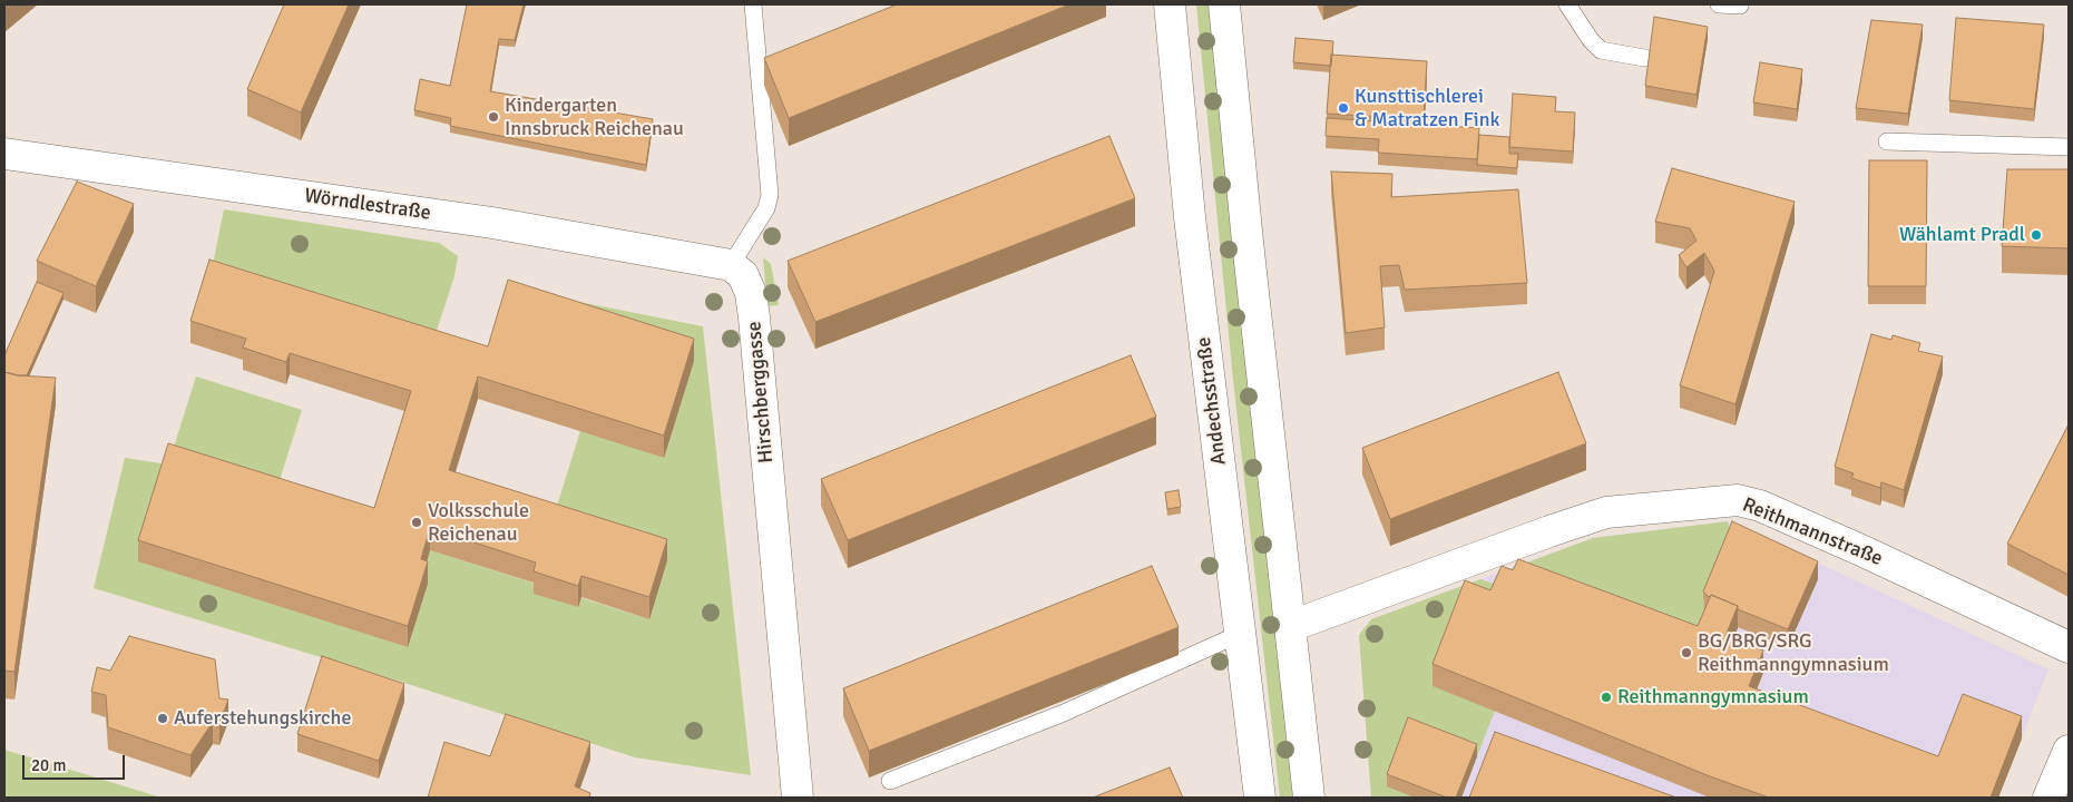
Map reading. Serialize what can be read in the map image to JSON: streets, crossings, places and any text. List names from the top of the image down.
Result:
{
  "streets": {
    "street": [
      "Wörndlestraße",
      "Hirschberggasse",
      "Andechsstraße",
      "Reithmannstraße"
    ]
  },
  "crossings": [
    ["Wörndlestraße", "Hirschberggasse"]
  ],
  "places": [
    "Kunsttischlerei & Matratzen Fink",
    "Kindergarten Innsbruck Reichenau",
    "Wählamt Pradl",
    "Volksschule Reichenau",
    "BG/BRG/SRG Reithmanngymnasium",
    "Reithmanngymnasium",
    "Auferstehungskirche"
  ],
  "scale_bar": "20 m"
}
